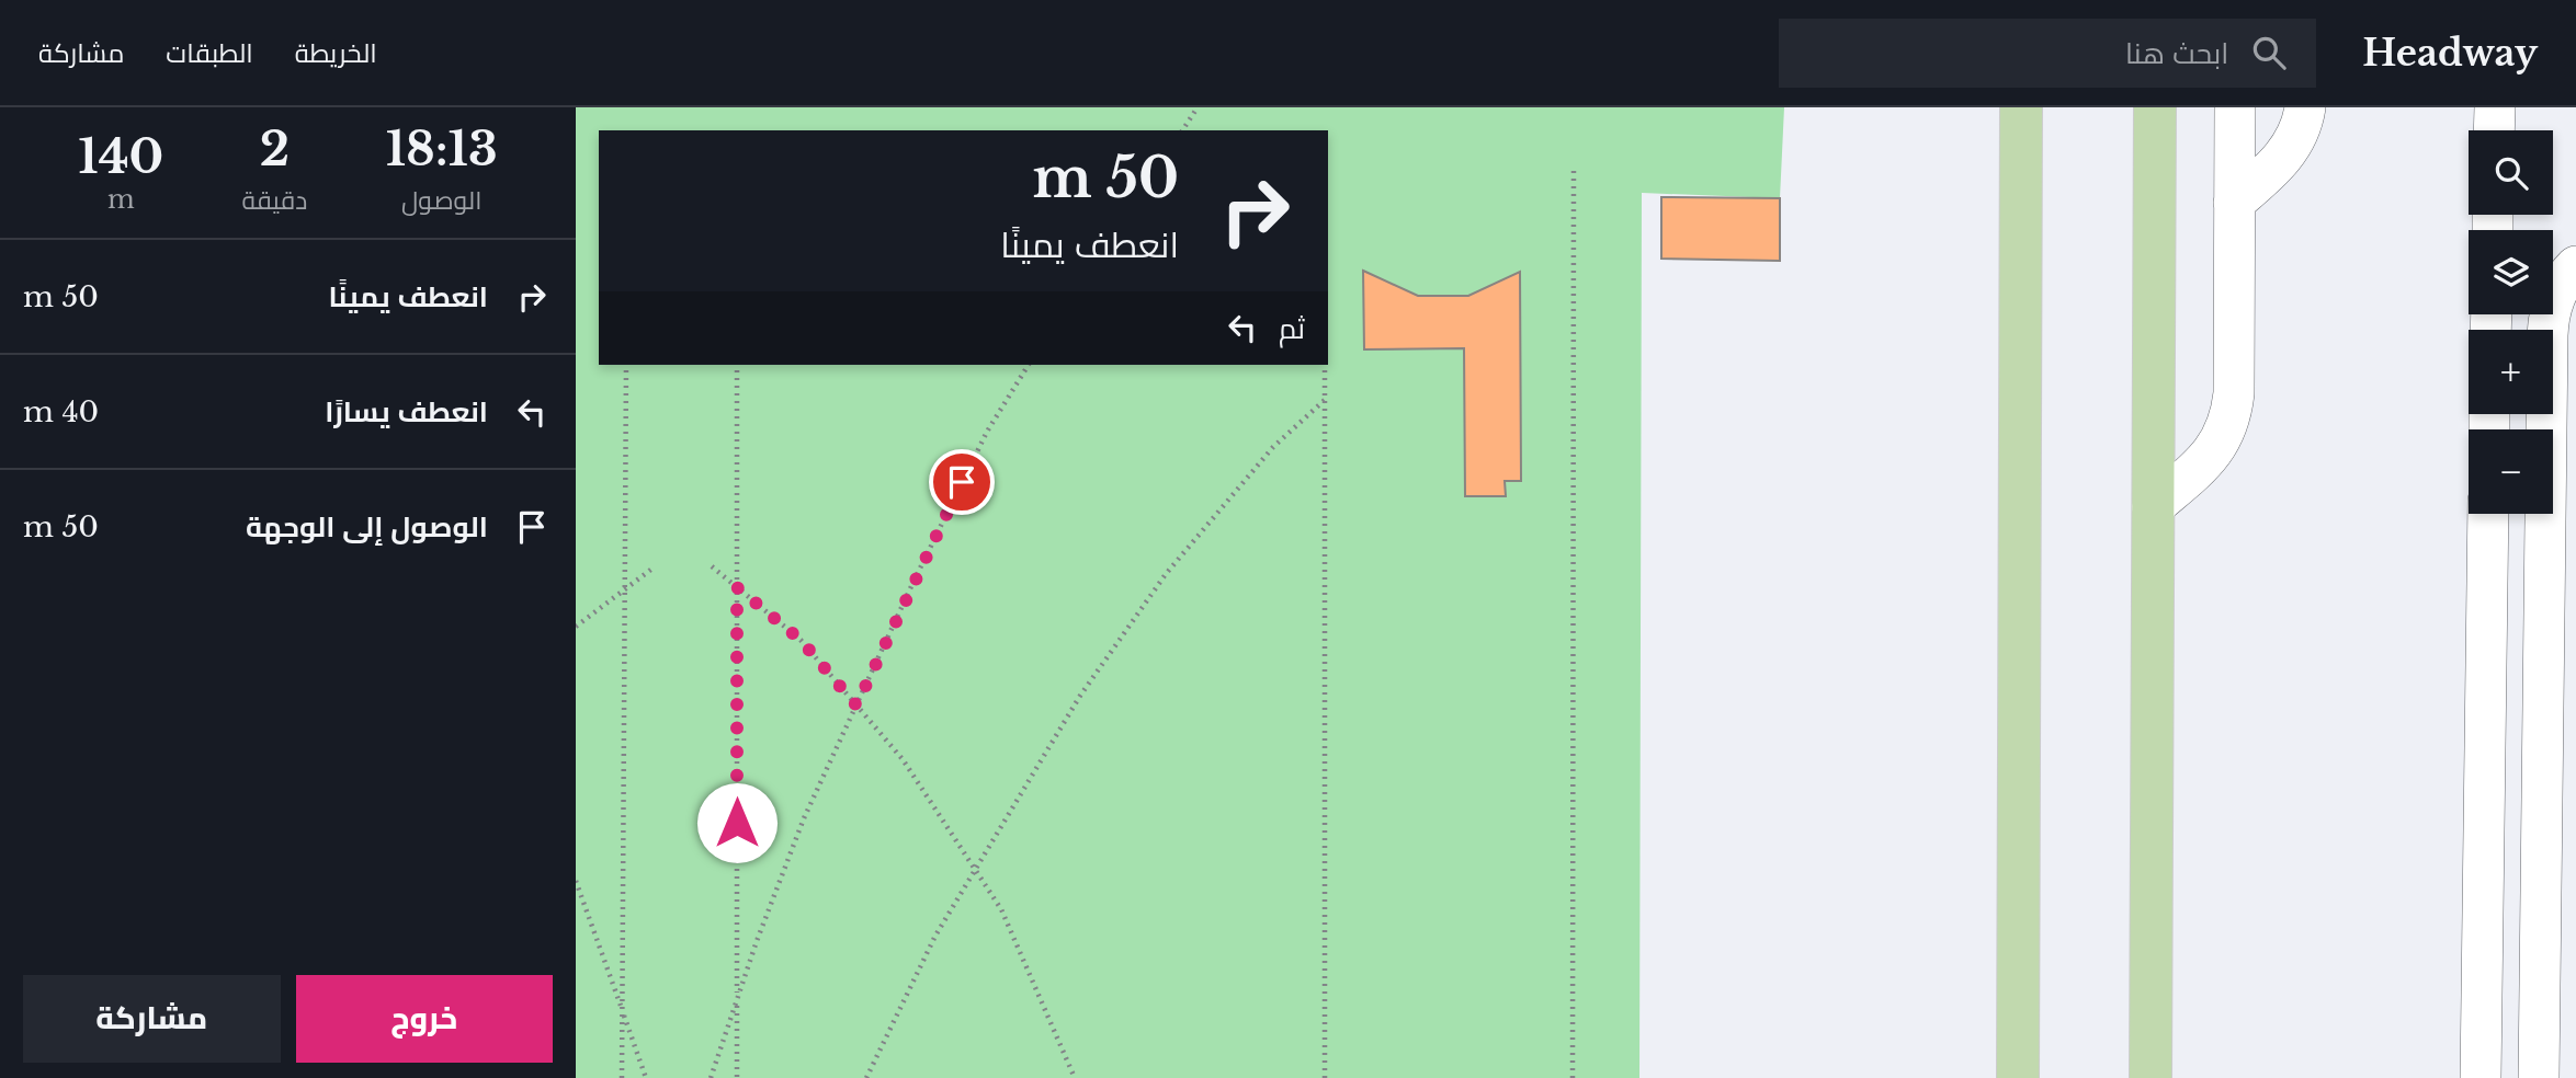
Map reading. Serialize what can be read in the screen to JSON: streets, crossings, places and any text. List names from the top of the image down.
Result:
{
  "page": {
    "header": "Headway",
    "search": "ابحث هنا",
    "nav": ["الخريطة", "الطبقات", "مشاركة"],
    "eta": [
      "18:13",
      "الوصول",
      "2",
      "دقيقة",
      "140",
      "m"
    ],
    "map_buttons": ["+", "−"],
    "turn": ["50 m", "انعطف يمينًا"],
    "list": [
      {
        "name": "انعطف يمينًا",
        "value": "50 m"
      },
      {
        "name": "انعطف يسارًا",
        "value": "40 m"
      },
      {
        "name": "الوصول إلى الوجهة",
        "value": "50 m"
      }
    ],
    "then": "ثم",
    "buttons": ["خروج", "مشاركة"]
  }
}
